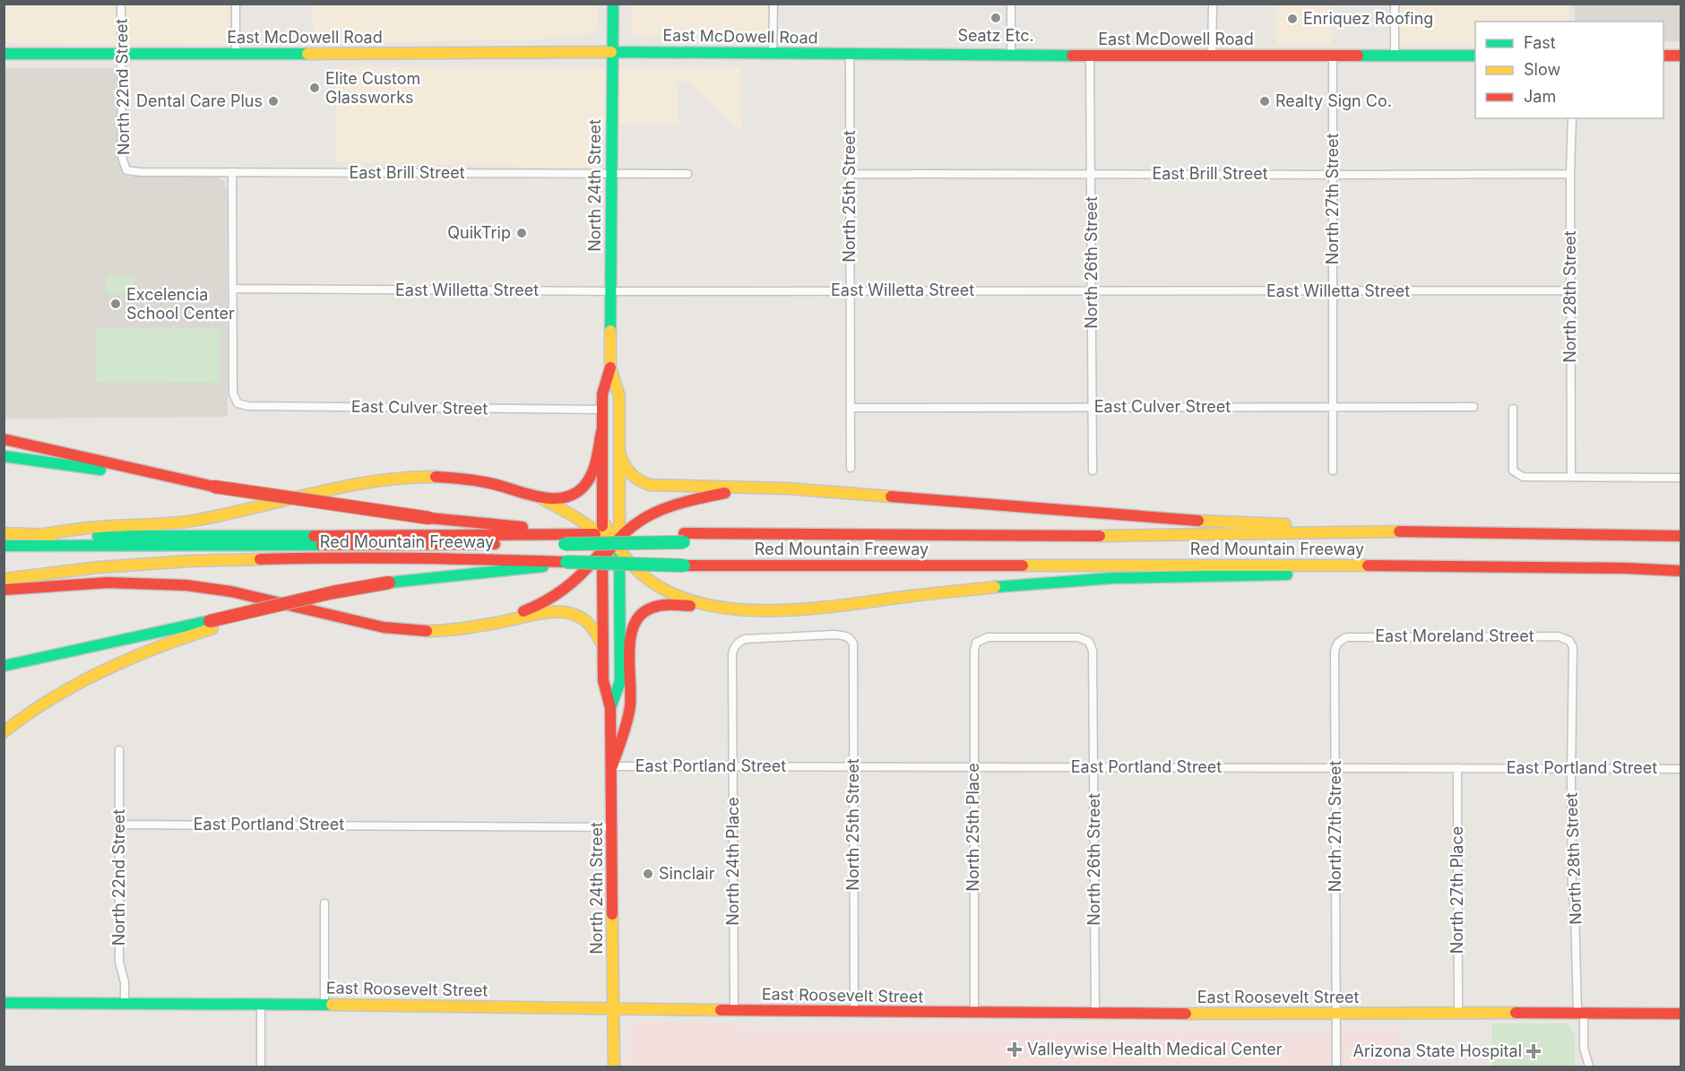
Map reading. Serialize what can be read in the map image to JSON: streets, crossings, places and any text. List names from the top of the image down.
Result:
{
  "streets": {
    "main road": [
      "East McDowell Road",
      "North 24th Street",
      "Red Mountain Freeway",
      "East Roosevelt Street"
    ],
    "street": [
      "North 22nd Street",
      "East Brill Street",
      "North 25th Street",
      "North 27th Street",
      "North 26th Street",
      "East Willetta Street",
      "North 28th Street",
      "East Culver Street",
      "East Moreland Street",
      "East Portland Street",
      "North 25th Place",
      "North 24th Place",
      "North 27th Place"
    ]
  },
  "crossings": [
    ["East McDowell Road", "North 22nd Street"],
    ["East McDowell Road", "North 24th Street"],
    ["East McDowell Road", "North 25th Street"],
    ["East McDowell Road", "North 27th Street"],
    ["East McDowell Road", "North 26th Street"],
    ["North 22nd Street", "East Brill Street"],
    ["North 22nd Street", "East Portland Street"],
    ["North 22nd Street", "East Roosevelt Street"],
    ["East Brill Street", "North 24th Street"],
    ["East Brill Street", "North 25th Street"],
    ["East Brill Street", "North 27th Street"],
    ["East Brill Street", "North 26th Street"],
    ["East Brill Street", "North 28th Street"],
    ["North 24th Street", "East Willetta Street"],
    ["North 24th Street", "East Culver Street"],
    ["North 24th Street", "Red Mountain Freeway"],
    ["North 24th Street", "East Portland Street"],
    ["North 24th Street", "East Roosevelt Street"],
    ["North 25th Street", "East Willetta Street"],
    ["North 25th Street", "East Culver Street"],
    ["North 25th Street", "East Portland Street"],
    ["North 25th Street", "North 24th Place"],
    ["North 25th Street", "East Roosevelt Street"],
    ["North 27th Street", "East Willetta Street"],
    ["North 27th Street", "East Culver Street"],
    ["North 27th Street", "East Moreland Street"],
    ["North 27th Street", "East Portland Street"],
    ["North 27th Street", "East Roosevelt Street"],
    ["North 26th Street", "East Willetta Street"],
    ["North 26th Street", "East Culver Street"],
    ["North 26th Street", "East Portland Street"],
    ["North 26th Street", "North 25th Place"],
    ["North 26th Street", "East Roosevelt Street"],
    ["East Willetta Street", "North 28th Street"],
    ["East Willetta Street", "East Culver Street"],
    ["North 28th Street", "East Moreland Street"],
    ["North 28th Street", "East Portland Street"],
    ["North 28th Street", "East Roosevelt Street"],
    ["East Portland Street", "North 25th Place"],
    ["East Portland Street", "North 24th Place"],
    ["East Portland Street", "North 27th Place"],
    ["North 25th Place", "East Roosevelt Street"],
    ["North 24th Place", "East Roosevelt Street"],
    ["North 27th Place", "East Roosevelt Street"]
  ],
  "places": {
    "other": [
      "Seatz Etc.",
      "Enriquez Roofing",
      "Elite Custom Glassworks",
      "Dental Care Plus",
      "Realty Sign Co.",
      "QuikTrip",
      "Excelencia School Center",
      "Sinclair"
    ],
    "health": ["Valleywise Health Medical Center", "Arizona State Hospital"]
  },
  "legend": ["Fast", "Slow", "Jam"]
}
